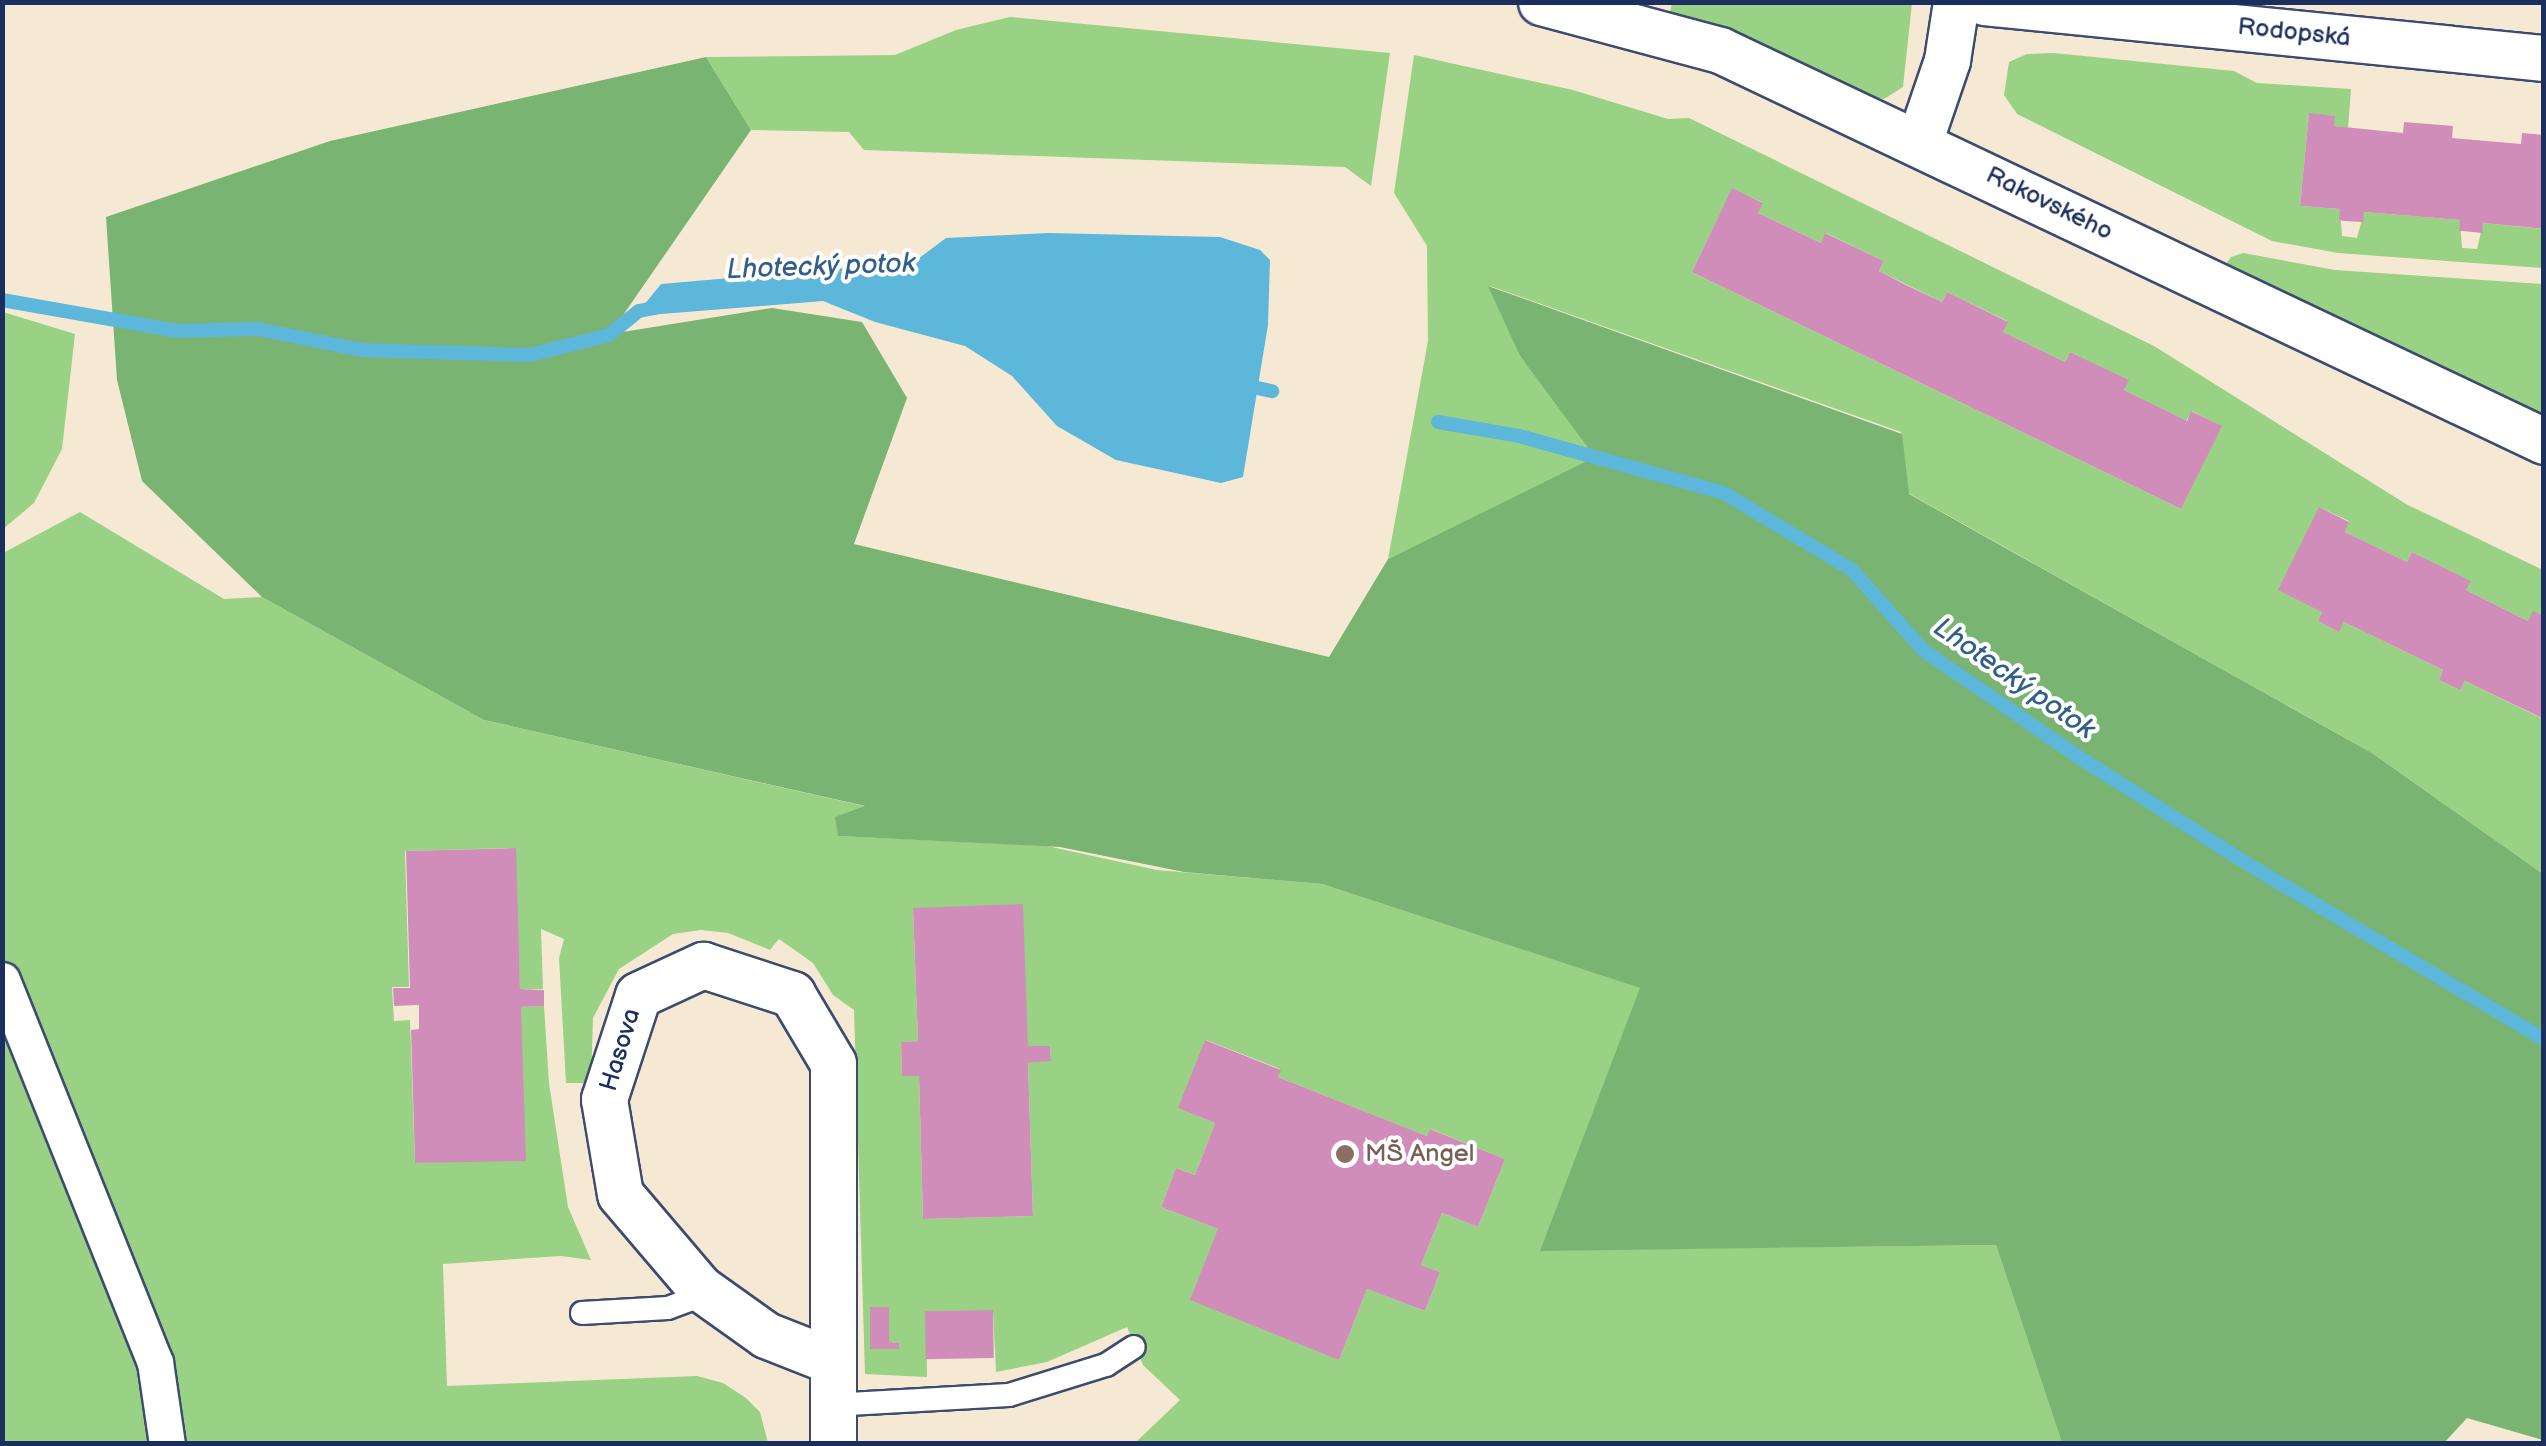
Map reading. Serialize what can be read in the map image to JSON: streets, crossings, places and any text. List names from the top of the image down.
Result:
{
  "streets": {
    "street": ["Rodopská", "Rakovského", "Hasova"]
  },
  "water": ["Lhotecký potok"],
  "places": ["MŠ Angel"]
}
